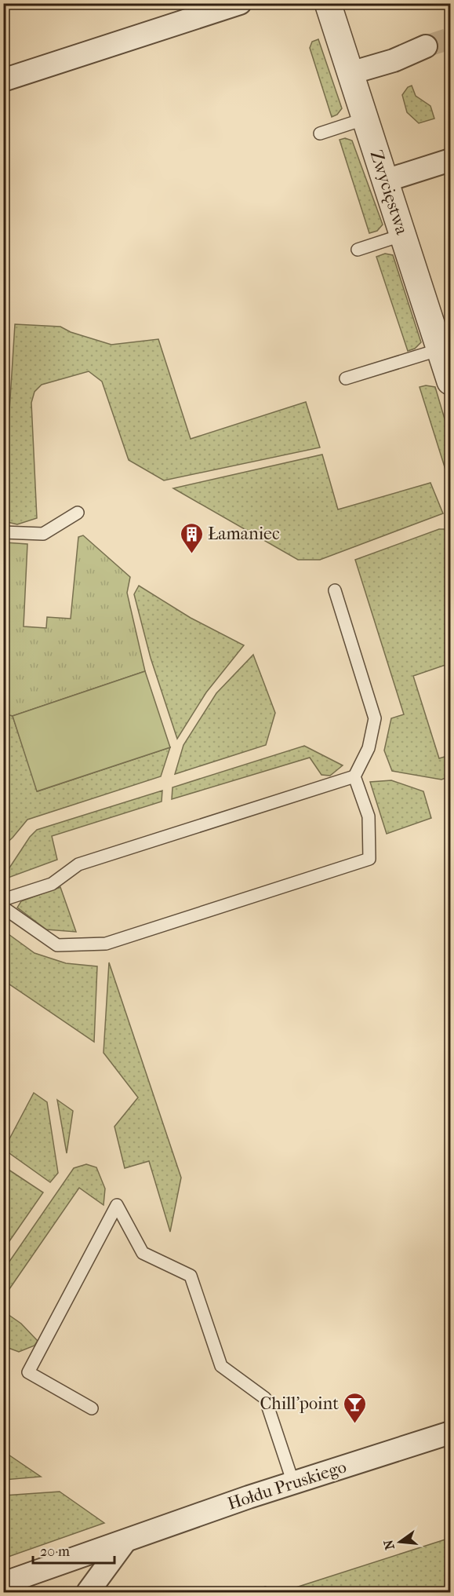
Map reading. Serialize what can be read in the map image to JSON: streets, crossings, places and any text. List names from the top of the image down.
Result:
{
  "streets": {
    "street": ["Zwycięstwa", "Hołdu Pruskiego"]
  },
  "places": {
    "building": ["Łamaniec"],
    "bar": ["Chill'point"]
  },
  "scale_bar": "20 m",
  "north": "left"
}
